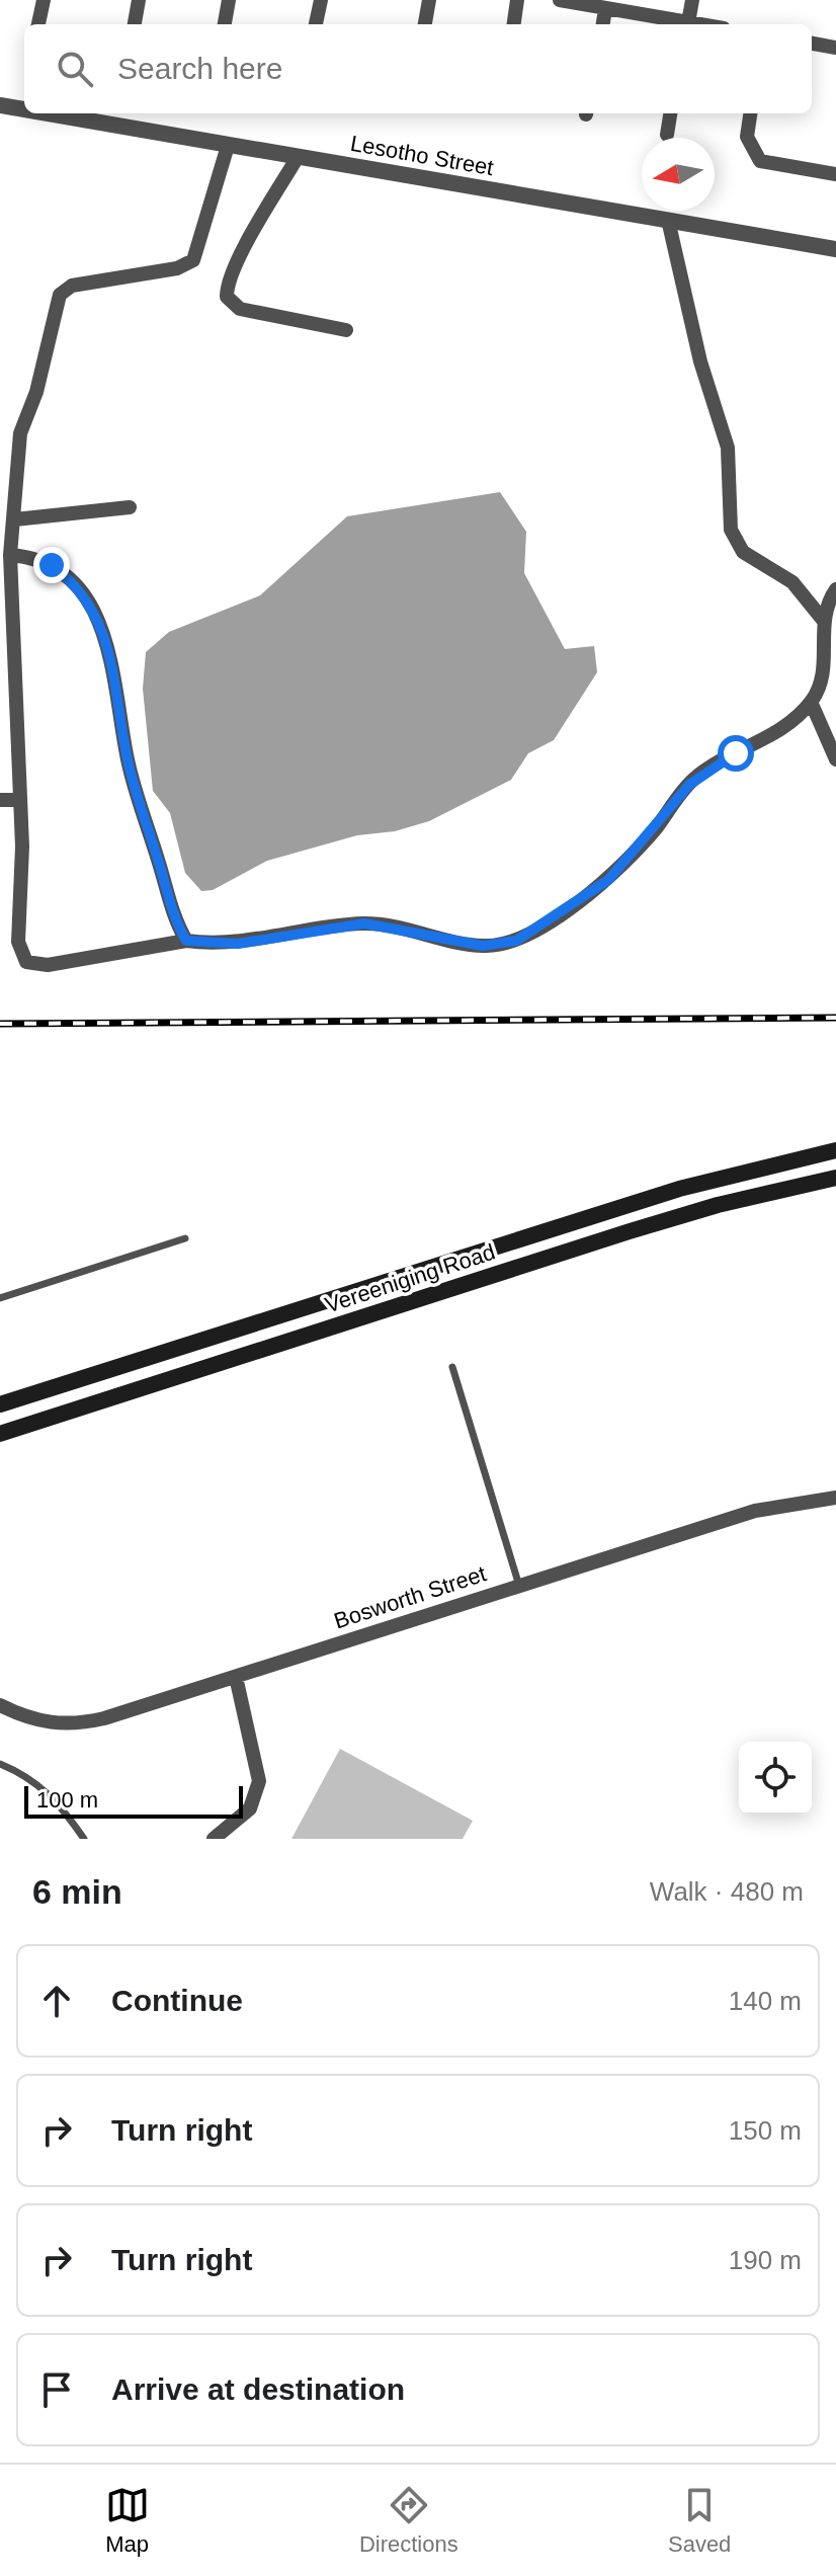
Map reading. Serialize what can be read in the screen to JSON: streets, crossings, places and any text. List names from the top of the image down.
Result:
{
  "streets": {
    "main road": ["Vereeniging Road"],
    "street": ["Lesotho Street", "Bosworth Street"]
  },
  "scale_bar": "100 m",
  "north": "left",
  "page": {
    "search": "Search here",
    "scale": "100 m",
    "heading": ["6 min", "Walk · 480 m"],
    "list": [
      ["Continue", "140 m"],
      ["Turn right", "150 m"],
      ["Turn right", "190 m"],
      "Arrive at destination"
    ],
    "nav": ["Map", "Directions", "Saved"]
  }
}
